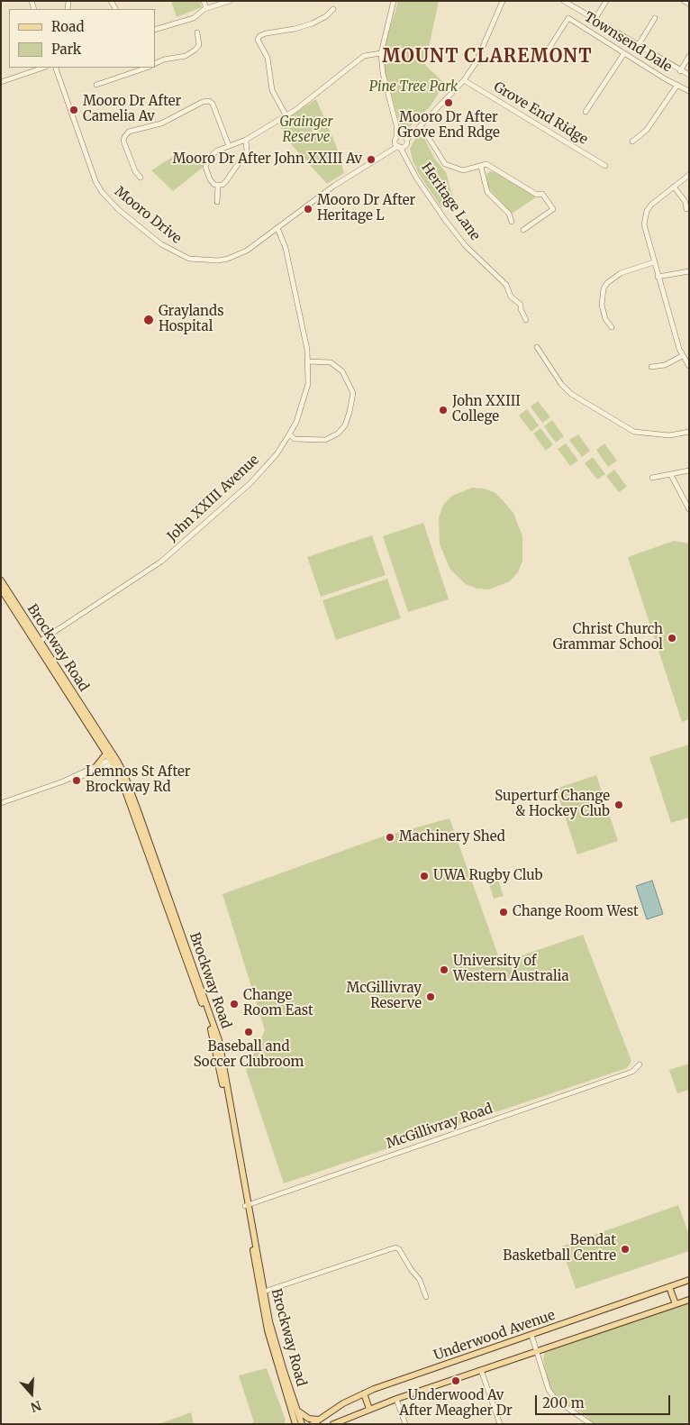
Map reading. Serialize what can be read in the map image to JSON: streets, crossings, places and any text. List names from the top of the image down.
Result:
{
  "streets": {
    "main road": ["Brockway Road", "Underwood Avenue"],
    "street": [
      "Townsend Dale",
      "Grove End Ridge",
      "Heritage Lane",
      "Mooro Drive",
      "John XXIII Avenue",
      "McGillivray Road"
    ]
  },
  "crossings": [
    ["Grove End Ridge", "Mooro Drive"],
    ["Heritage Lane", "Mooro Drive"],
    ["Mooro Drive", "John XXIII Avenue"],
    ["John XXIII Avenue", "Brockway Road"],
    ["Brockway Road", "McGillivray Road"]
  ],
  "districts": ["MOUNT CLAREMONT"],
  "parks": ["Pine Tree Park", "Grainger Reserve"],
  "places": [
    "Mooro Dr After Grove End Rdge",
    "Mooro Dr After Camelia Av",
    "Mooro Dr After John XXIII Av",
    "Mooro Dr After Heritage L",
    "Graylands Hospital",
    "John XXIII College",
    "Christ Church Grammar School",
    "Lemnos St After Brockway Rd",
    "Superturf Change & Hockey Club",
    "Machinery Shed",
    "UWA Rugby Club",
    "Change Room West",
    "University of Western Australia",
    "McGillivray Reserve",
    "Change Room East",
    "Baseball and Soccer Clubroom",
    "Bendat Basketball Centre",
    "Underwood Av After Meagher Dr"
  ],
  "legend": ["Road", "Park"],
  "scale_bar": "200 m",
  "north": "bottom"
}
